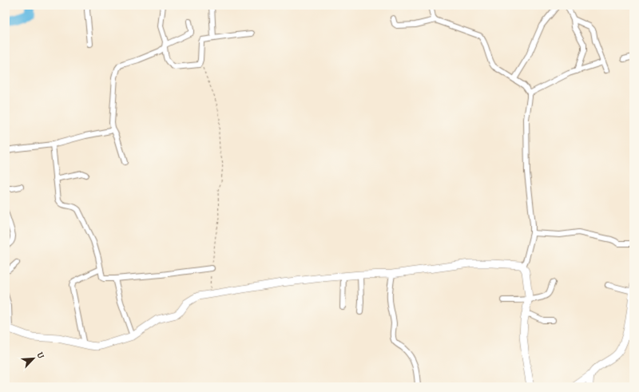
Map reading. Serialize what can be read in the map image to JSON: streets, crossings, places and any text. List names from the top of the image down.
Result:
{
  "north": "top right"
}
